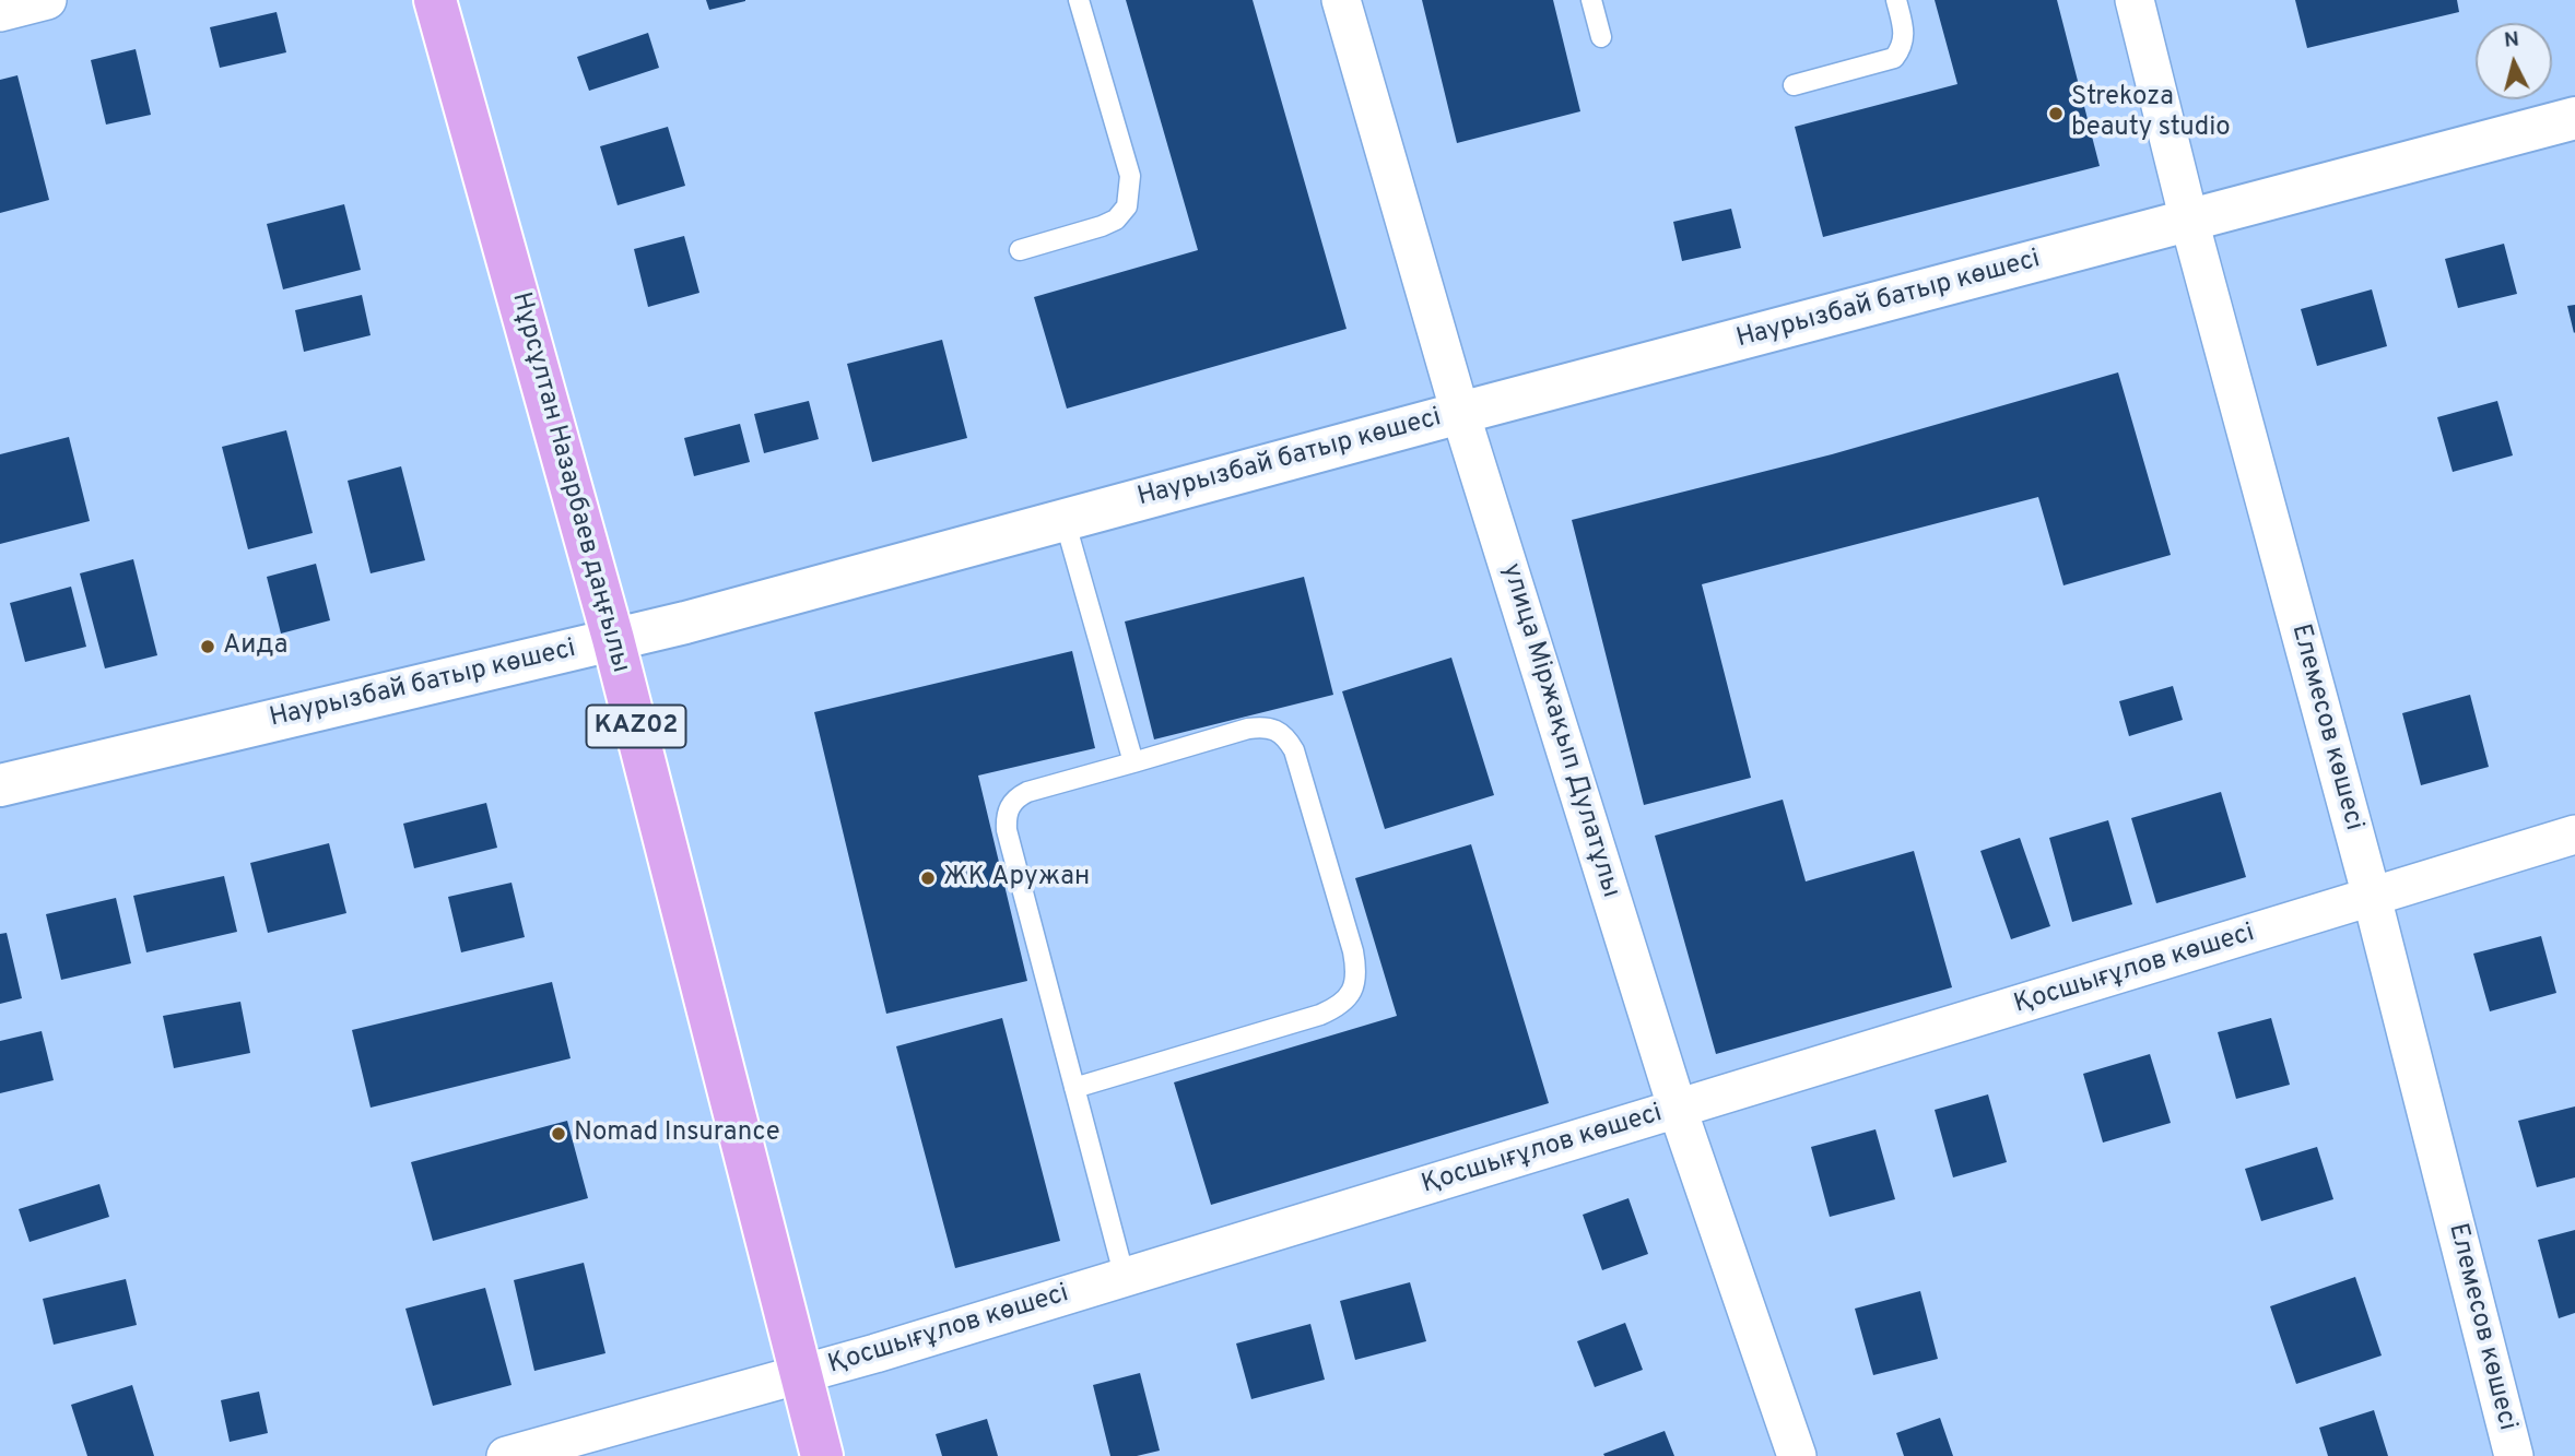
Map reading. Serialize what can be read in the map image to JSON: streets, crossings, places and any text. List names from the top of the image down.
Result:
{
  "streets": {
    "highway": ["Нұрсұлтан Назарбаев даңғылы", "KАZ02"],
    "street": [
      "Наурызбай батыр көшесі",
      "Елемесов көшесі",
      "улица Міржақып Дулатұлы",
      "Қосшығұлов көшесі"
    ]
  },
  "crossings": [
    ["Наурызбай батыр көшесі", "Нұрсұлтан Назарбаев даңғылы"],
    ["Наурызбай батыр көшесі", "Елемесов көшесі"],
    ["Наурызбай батыр көшесі", "улица Міржақып Дулатұлы"],
    ["Нұрсұлтан Назарбаев даңғылы", "Қосшығұлов көшесі"],
    ["Елемесов көшесі", "Қосшығұлов көшесі"],
    ["улица Міржақып Дулатұлы", "Қосшығұлов көшесі"]
  ],
  "places": [
    "Strekoza beauty studio",
    "Аида",
    "ЖК Аружан",
    "Nomad Insurance"
  ],
  "north": "top"
}
